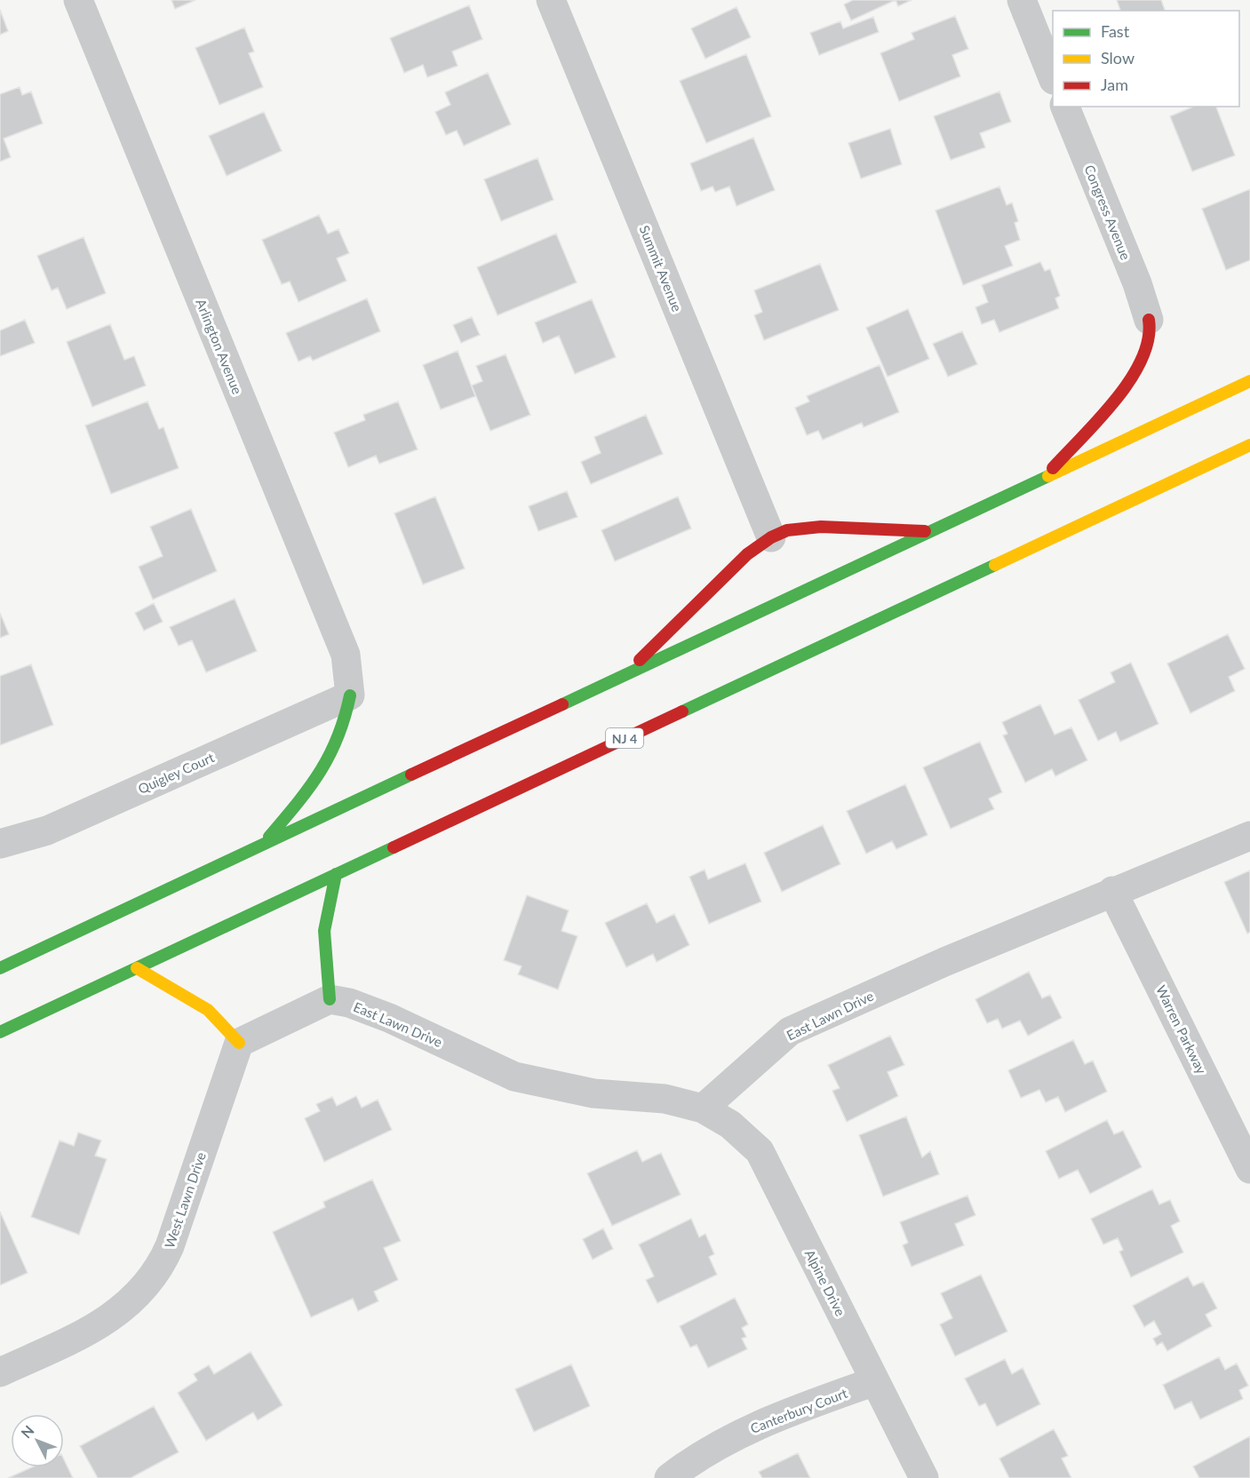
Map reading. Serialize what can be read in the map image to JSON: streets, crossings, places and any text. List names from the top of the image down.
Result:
{
  "streets": {
    "highway": ["NJ 4"],
    "street": [
      "Congress Avenue",
      "Summit Avenue",
      "Arlington Avenue",
      "Quigley Court",
      "East Lawn Drive",
      "Warren Parkway",
      "West Lawn Drive",
      "Alpine Drive",
      "Canterbury Court"
    ]
  },
  "crossings": [
    ["Arlington Avenue", "Quigley Court"],
    ["East Lawn Drive", "Warren Parkway"],
    ["East Lawn Drive", "Alpine Drive"],
    ["Alpine Drive", "Canterbury Court"]
  ],
  "legend": ["Fast", "Slow", "Jam"],
  "north": "top left"
}
